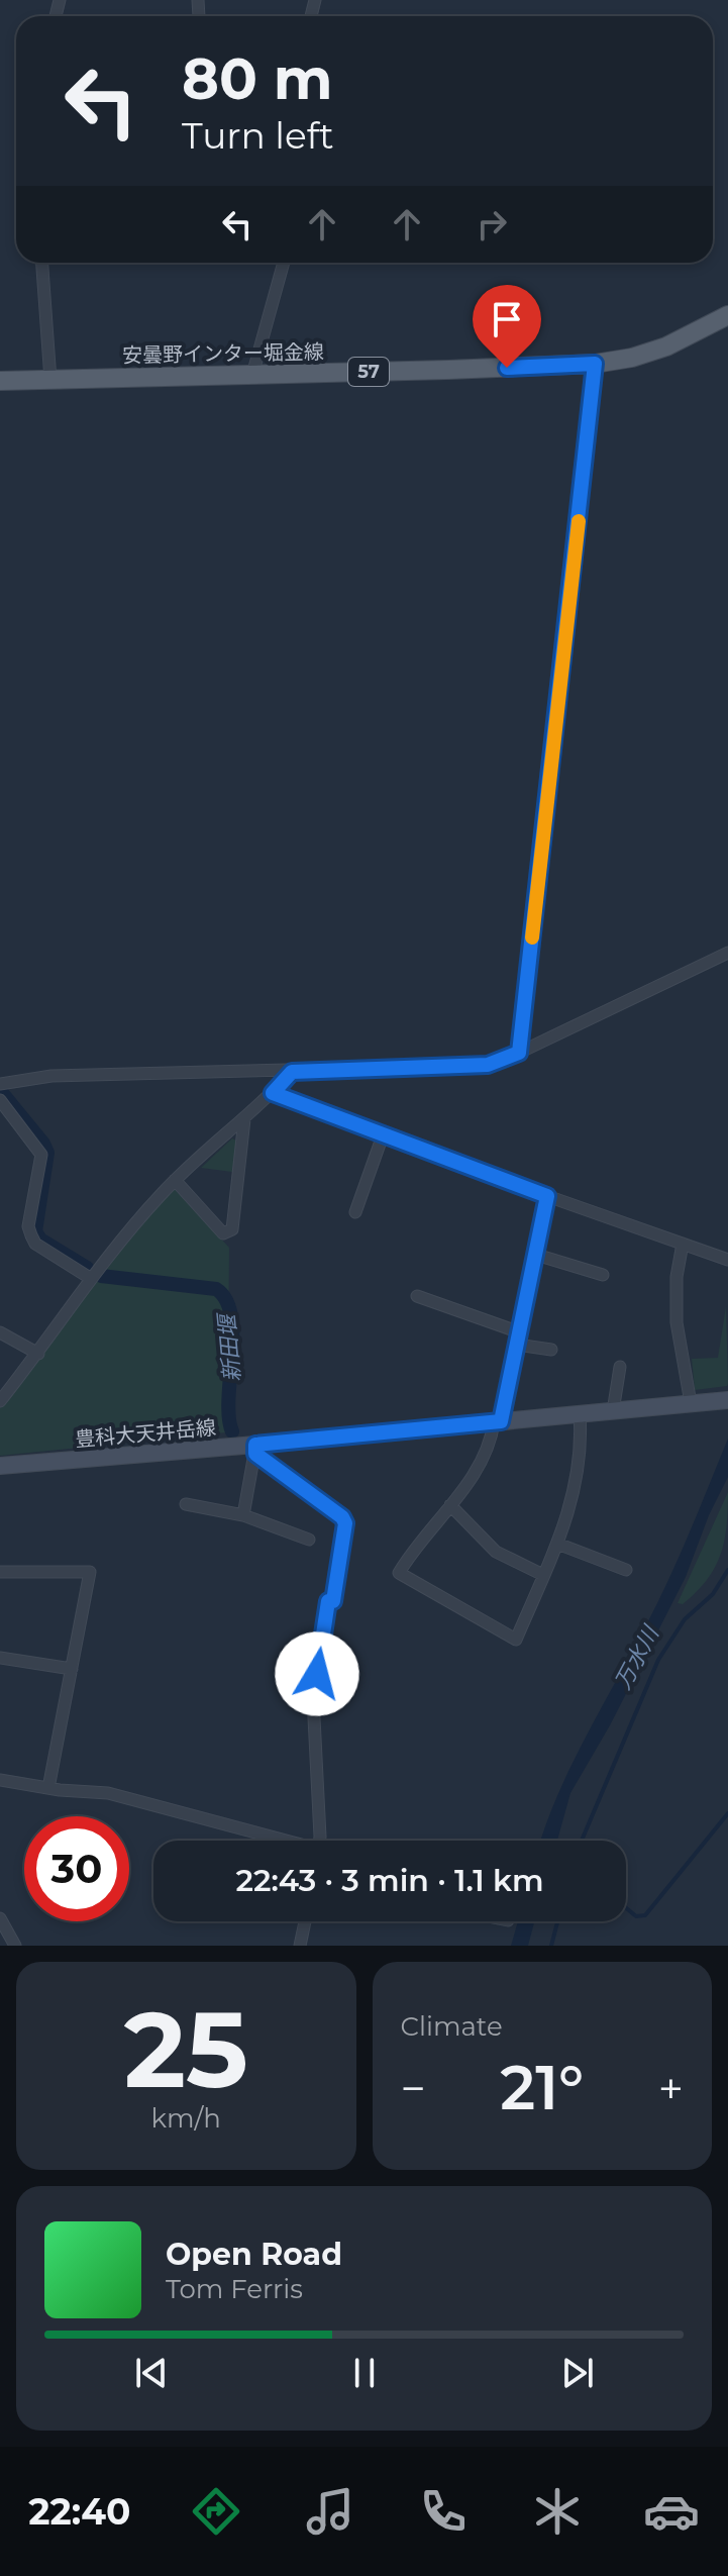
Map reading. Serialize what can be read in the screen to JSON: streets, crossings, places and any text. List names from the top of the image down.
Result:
{
  "streets": {
    "main road": ["安曇野インター堀金線", "57", "豊科大天井岳線"]
  },
  "water": ["新田堰", "万水川"],
  "page": {
    "turn": ["80 m", "Turn left"],
    "limit": "30",
    "trip": "22:43 · 3 min · 1.1 km",
    "tile": [
      ["25", "km/h"],
      "Climate"
    ],
    "heat": ["−", "21°", "+"],
    "song": ["Open Road", "Tom Ferris"],
    "tabs": "22:40"
  }
}
